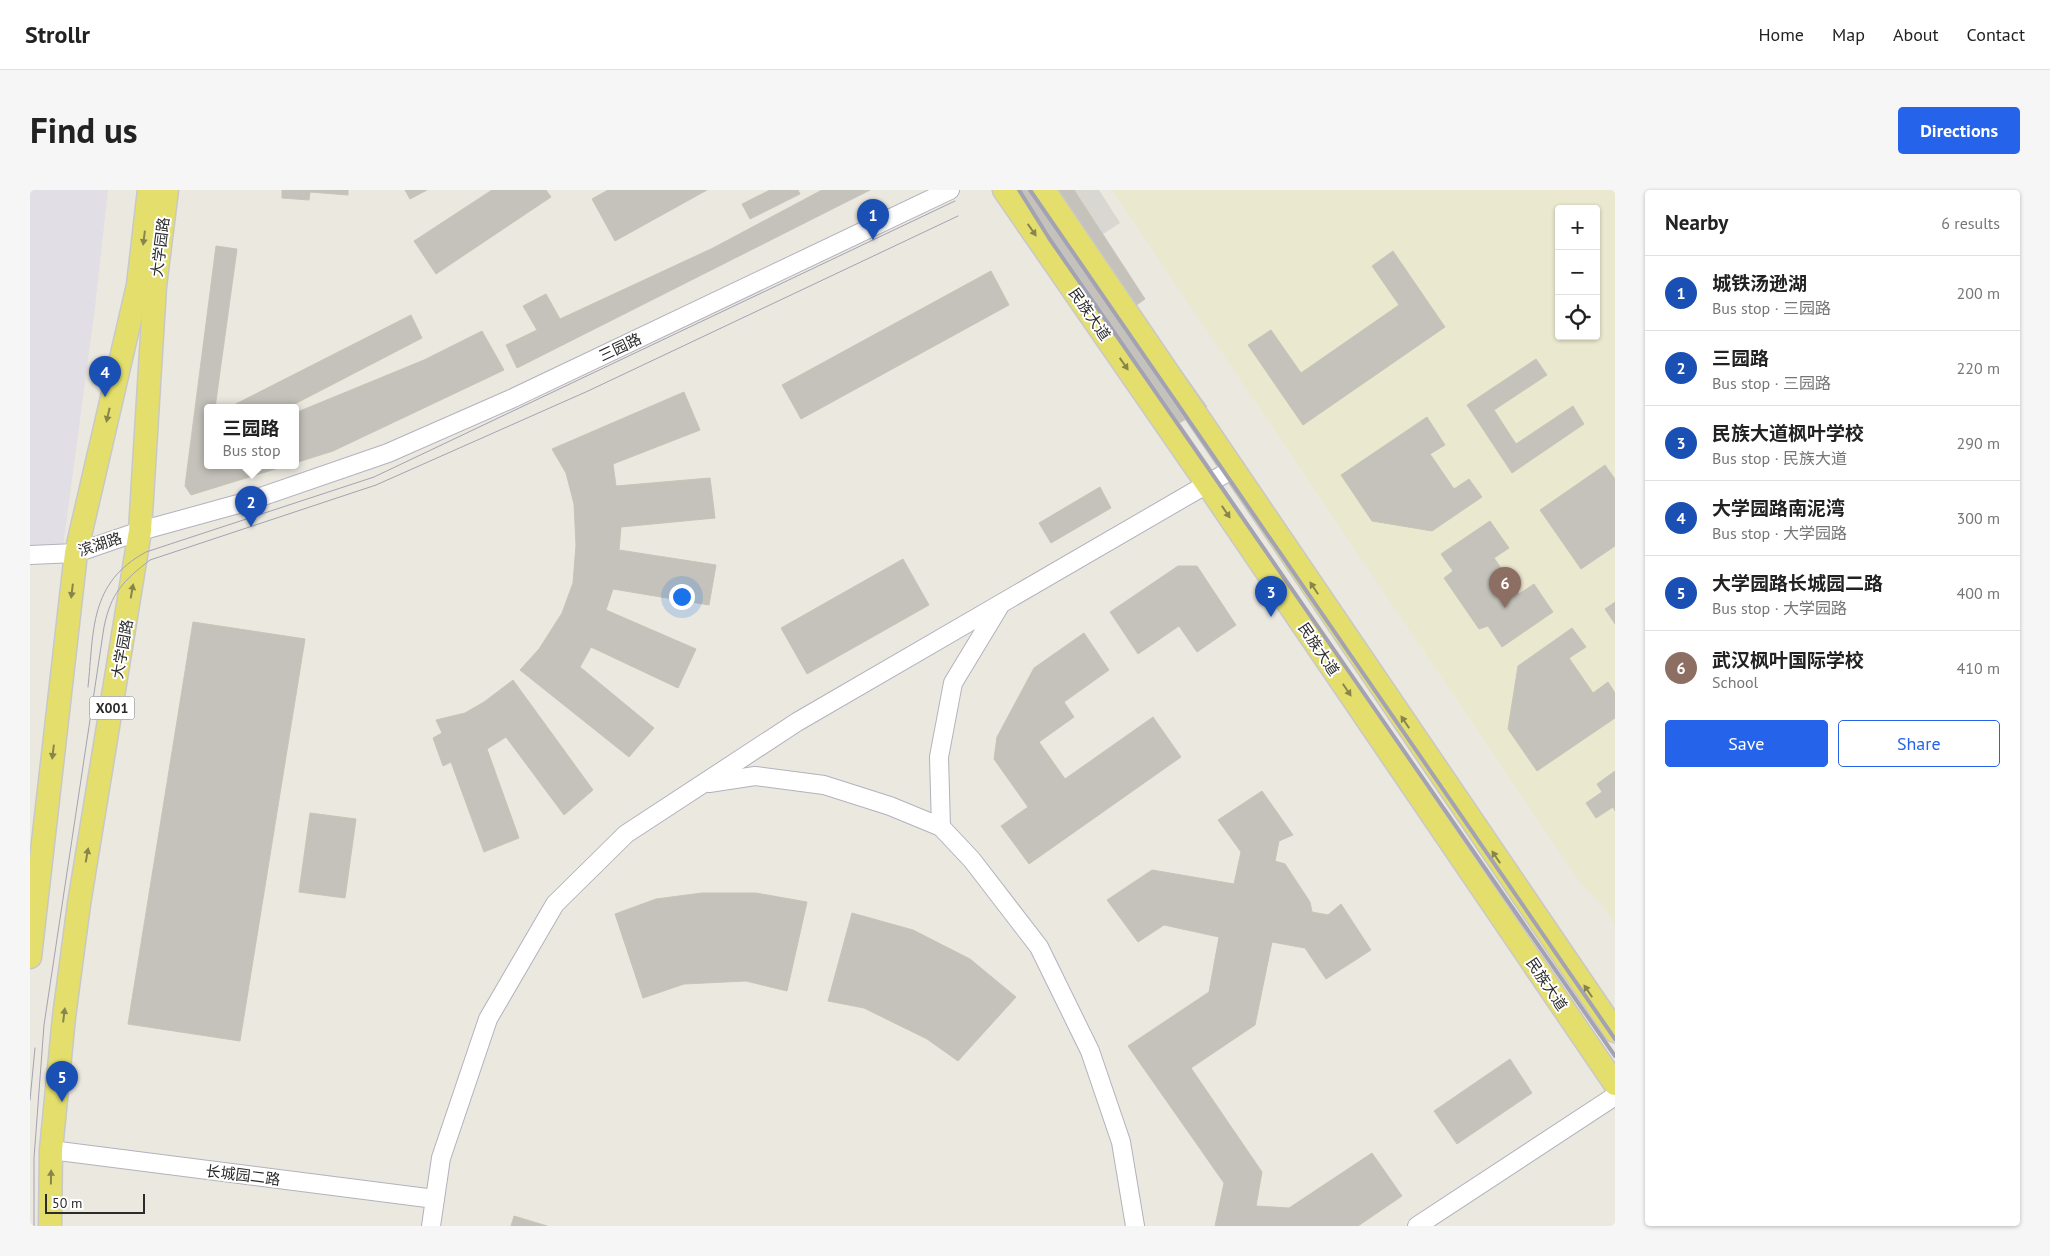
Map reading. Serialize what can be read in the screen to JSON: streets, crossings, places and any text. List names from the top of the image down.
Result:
{
  "streets": {
    "main road": ["大学园路", "民族大道", "X001"],
    "street": ["三园路", "滨湖路", "长城园二路"]
  },
  "crossings": [
    ["大学园路", "三园路"],
    ["大学园路", "滨湖路"],
    ["大学园路", "长城园二路"],
    ["三园路", "滨湖路"]
  ],
  "scale_bar": "50 m",
  "page": {
    "header": "Strollr",
    "nav": [
      "Home",
      "Map",
      "About",
      "Contact"
    ],
    "title": "Find us",
    "buttons": [
      "Directions",
      ["Save", "Share"]
    ],
    "heading": ["Nearby", "6 results"],
    "pins": [
      "1",
      "4",
      "2",
      "6",
      "3",
      "5"
    ],
    "map_buttons": ["+", "−"],
    "list": [
      {
        "mark": "1",
        "name": "城铁汤逊湖",
        "note": "Bus stop · 三园路",
        "value": "200 m"
      },
      {
        "mark": "2",
        "name": "三园路",
        "note": "Bus stop · 三园路",
        "value": "220 m"
      },
      {
        "mark": "3",
        "name": "民族大道枫叶学校",
        "note": "Bus stop · 民族大道",
        "value": "290 m"
      },
      {
        "mark": "4",
        "name": "大学园路南泥湾",
        "note": "Bus stop · 大学园路",
        "value": "300 m"
      },
      {
        "mark": "5",
        "name": "大学园路长城园二路",
        "note": "Bus stop · 大学园路",
        "value": "400 m"
      },
      {
        "mark": "6",
        "name": "武汉枫叶国际学校",
        "note": "School",
        "value": "410 m"
      }
    ],
    "popup": ["三园路", "Bus stop"],
    "scale": "50 m"
  }
}
